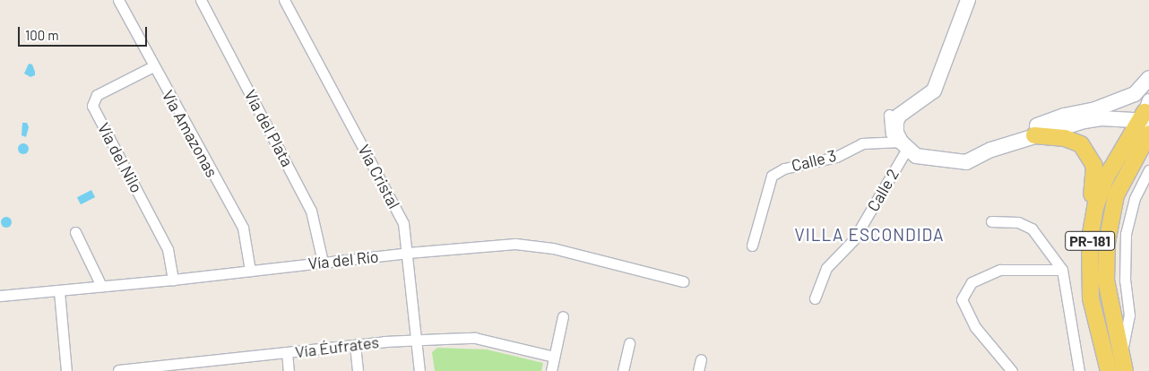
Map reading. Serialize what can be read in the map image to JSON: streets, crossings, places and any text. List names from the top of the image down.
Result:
{
  "streets": {
    "main road": ["PR-181"],
    "street": [
      "Vía del Plata",
      "Vía Amazonas",
      "Vía del Nilo",
      "Calle 3",
      "Vía Cristal",
      "Calle 2",
      "Vía del Río",
      "Vía Éufrates"
    ]
  },
  "crossings": [
    ["Vía del Plata", "Vía del Río"],
    ["Vía Amazonas", "Vía del Nilo"],
    ["Vía Amazonas", "Vía del Río"],
    ["Vía del Nilo", "Vía del Río"],
    ["Calle 3", "Calle 2"],
    ["Vía Cristal", "Vía del Río"],
    ["Vía Cristal", "Vía Éufrates"]
  ],
  "districts": ["VILLA ESCONDIDA"],
  "scale_bar": "100 m"
}
